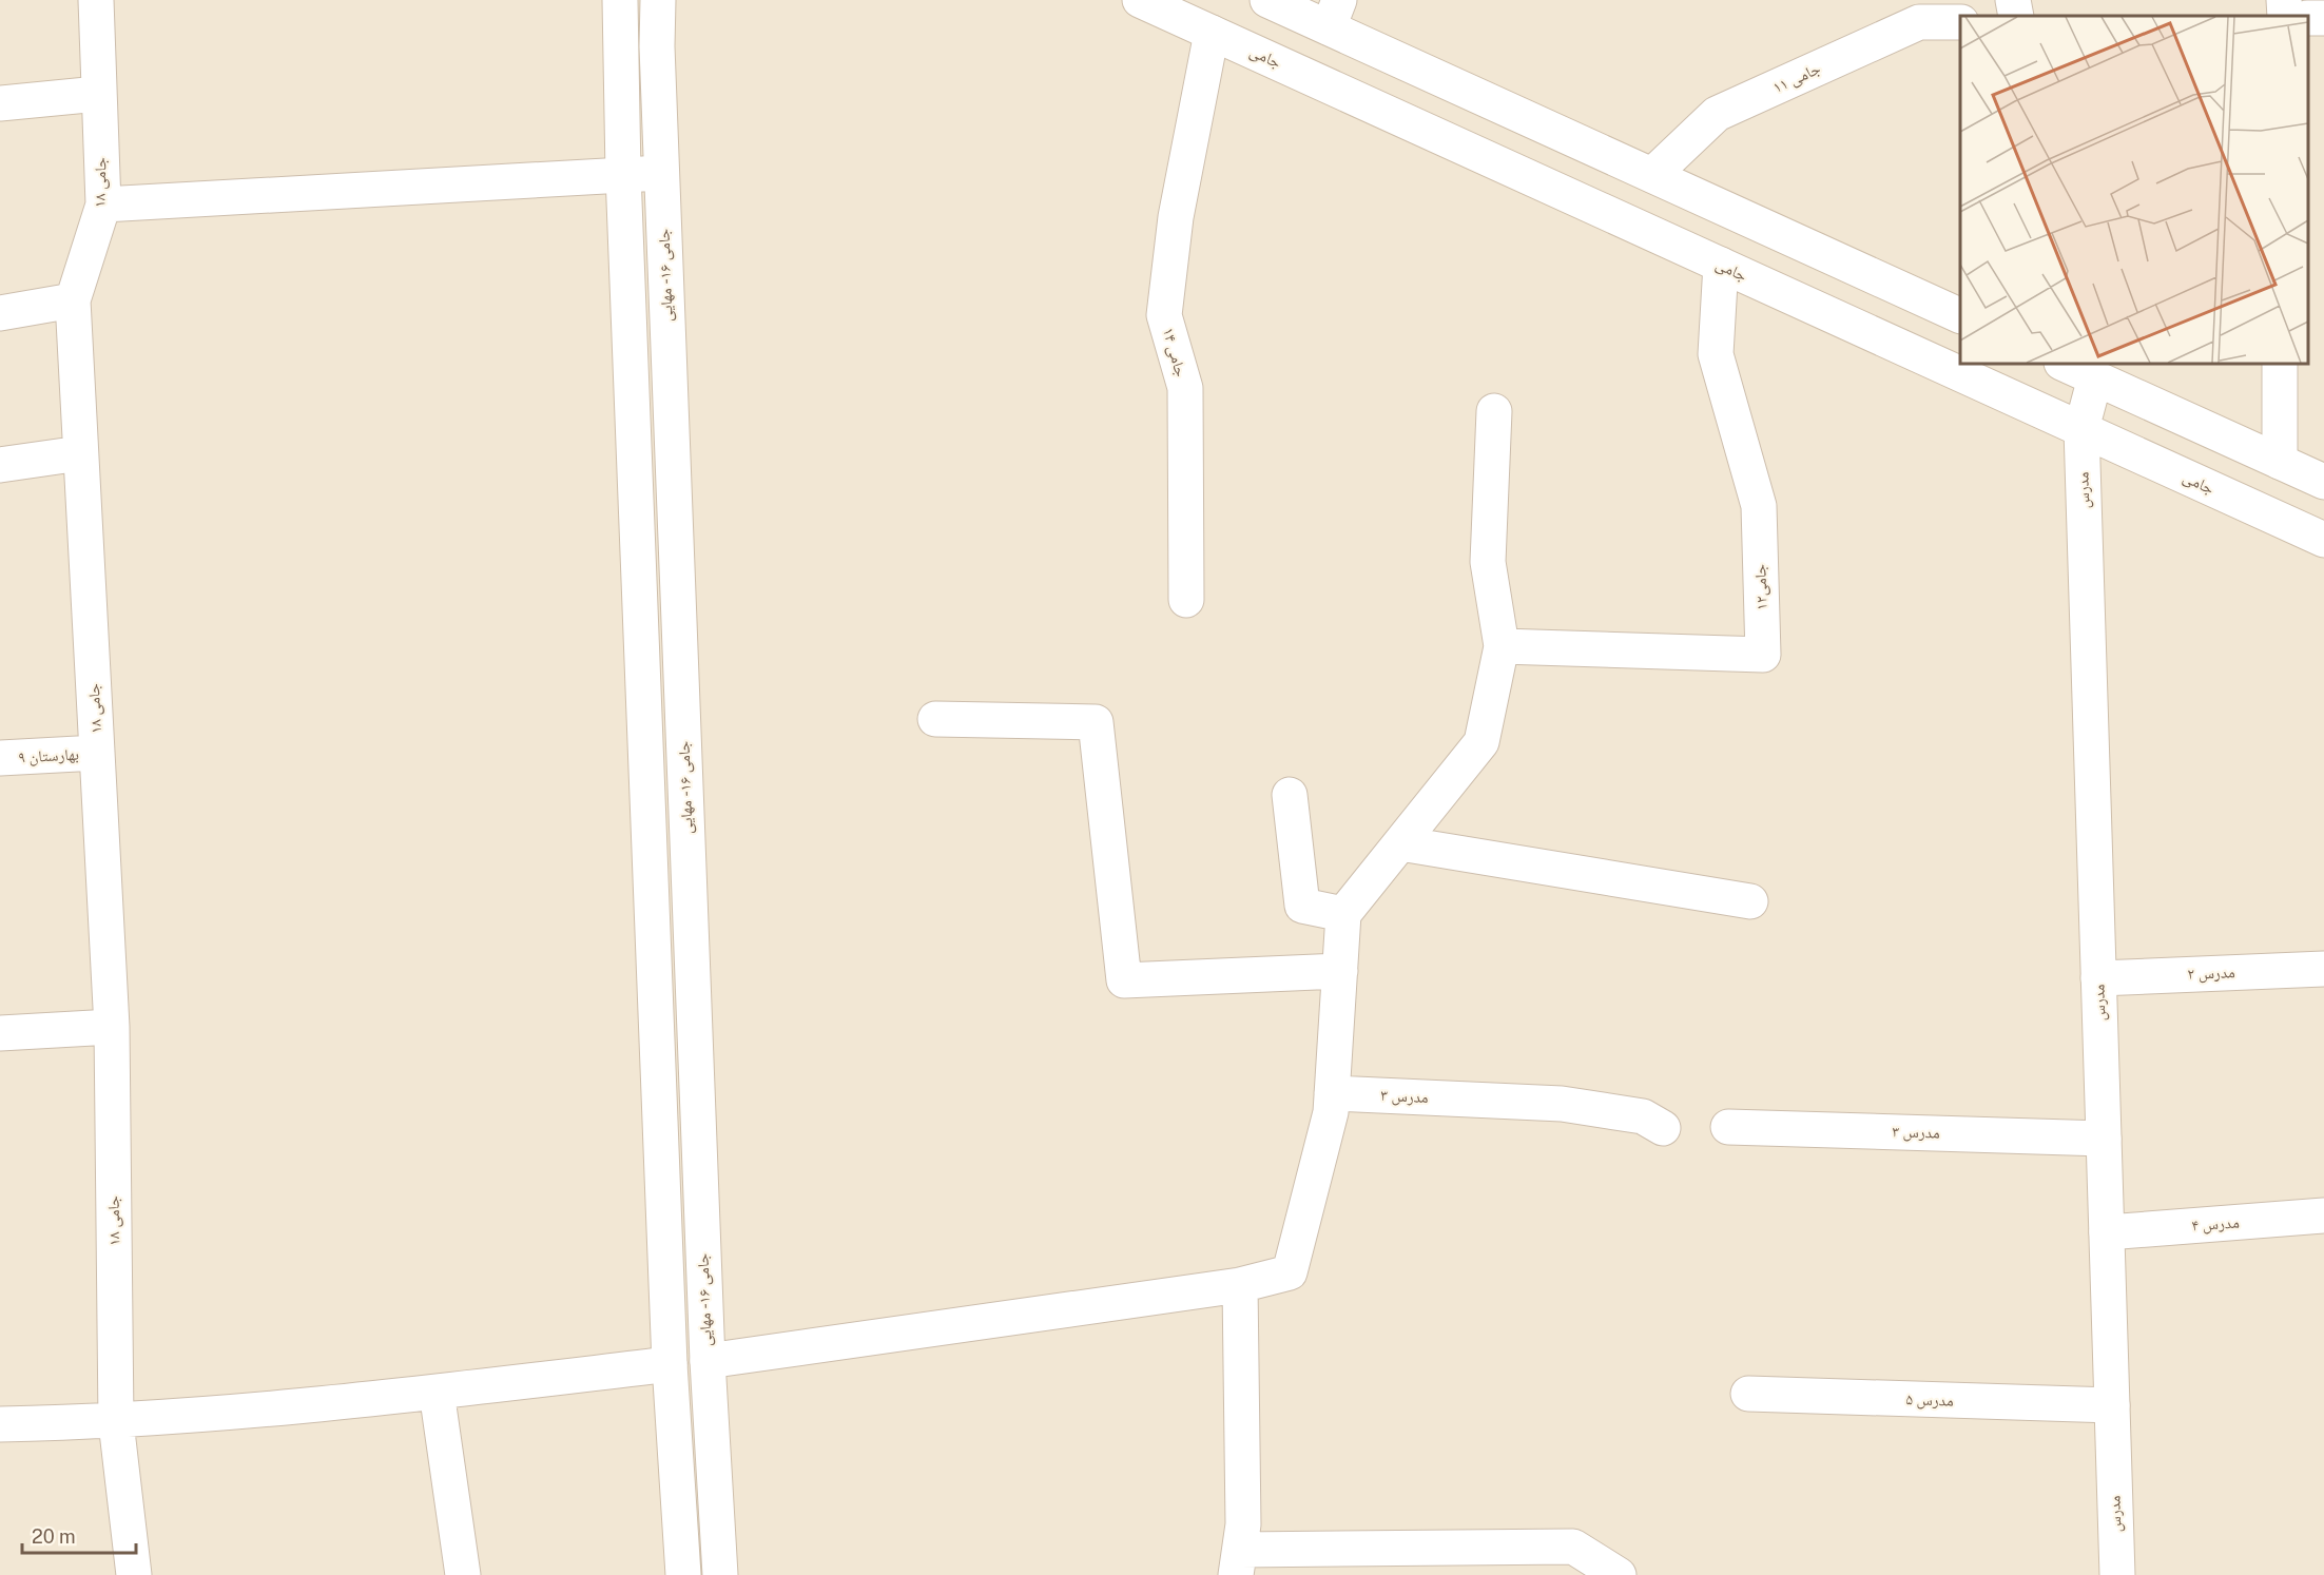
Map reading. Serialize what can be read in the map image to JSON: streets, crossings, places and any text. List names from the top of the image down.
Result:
{
  "streets": {
    "street": [
      "جامی",
      "جامی ۱۱",
      "جامی ۱۸",
      "جامی ۱۶ - مهایی",
      "جامی ۱۴",
      "مدرس",
      "جامی۱۲",
      "بهارستان ۹",
      "مدرس ۲",
      "مدرس ۳",
      "مدرس ۴",
      "مدرس ۵"
    ]
  },
  "crossings": [
    ["جامی", "جامی ۱۴"],
    ["جامی", "مدرس"],
    ["جامی", "جامی۱۲"],
    ["جامی ۱۸", "بهارستان ۹"],
    ["مدرس", "مدرس ۲"],
    ["مدرس", "مدرس ۳"],
    ["مدرس", "مدرس ۴"],
    ["مدرس", "مدرس ۵"]
  ],
  "scale_bar": "20 m"
}
